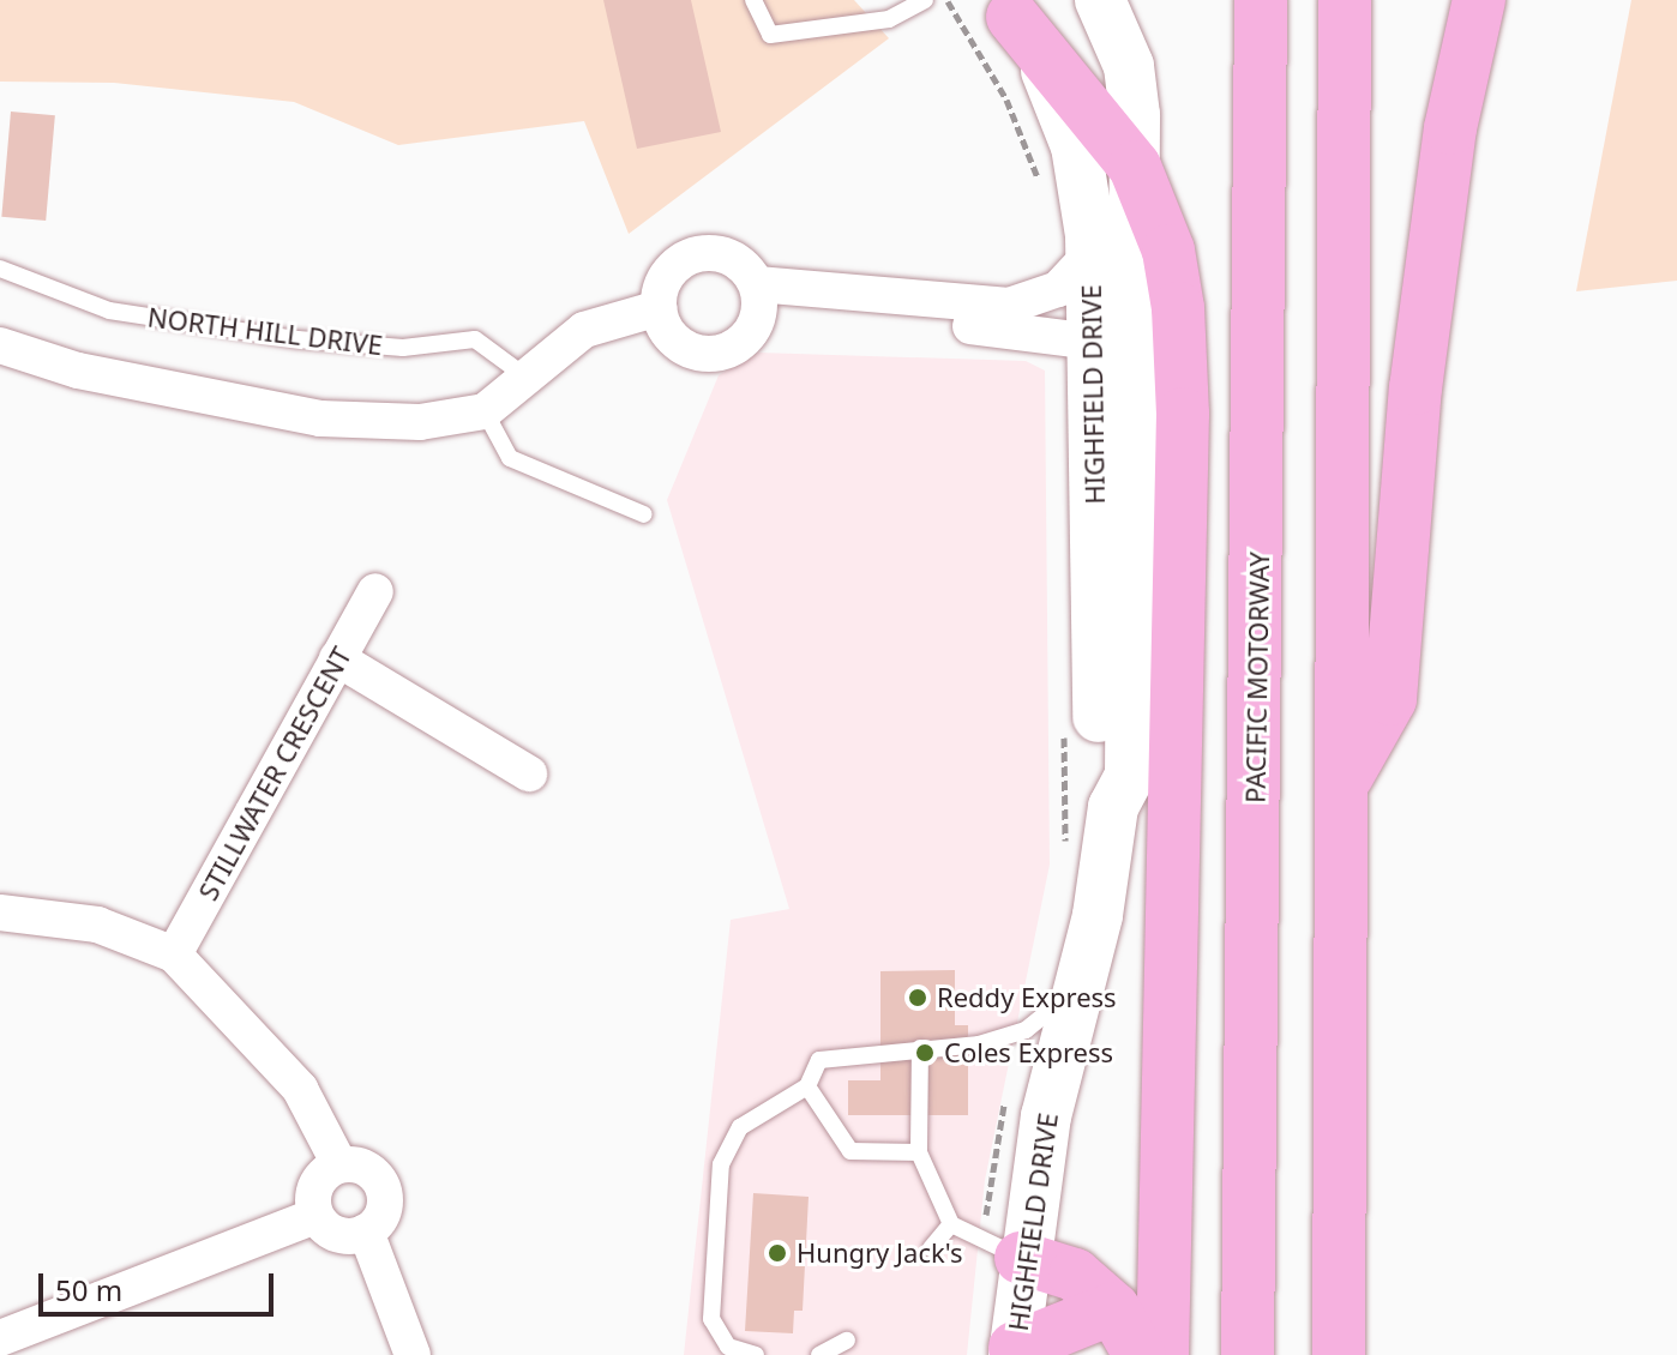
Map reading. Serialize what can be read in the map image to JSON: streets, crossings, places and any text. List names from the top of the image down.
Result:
{
  "streets": {
    "highway": ["PACIFIC MOTORWAY"],
    "street": ["HIGHFIELD DRIVE", "STILLWATER CRESCENT"],
    "lane": ["NORTH HILL DRIVE"]
  },
  "places": ["Reddy Express", "Coles Express", "Hungry Jack's"],
  "scale_bar": "50 m"
}
